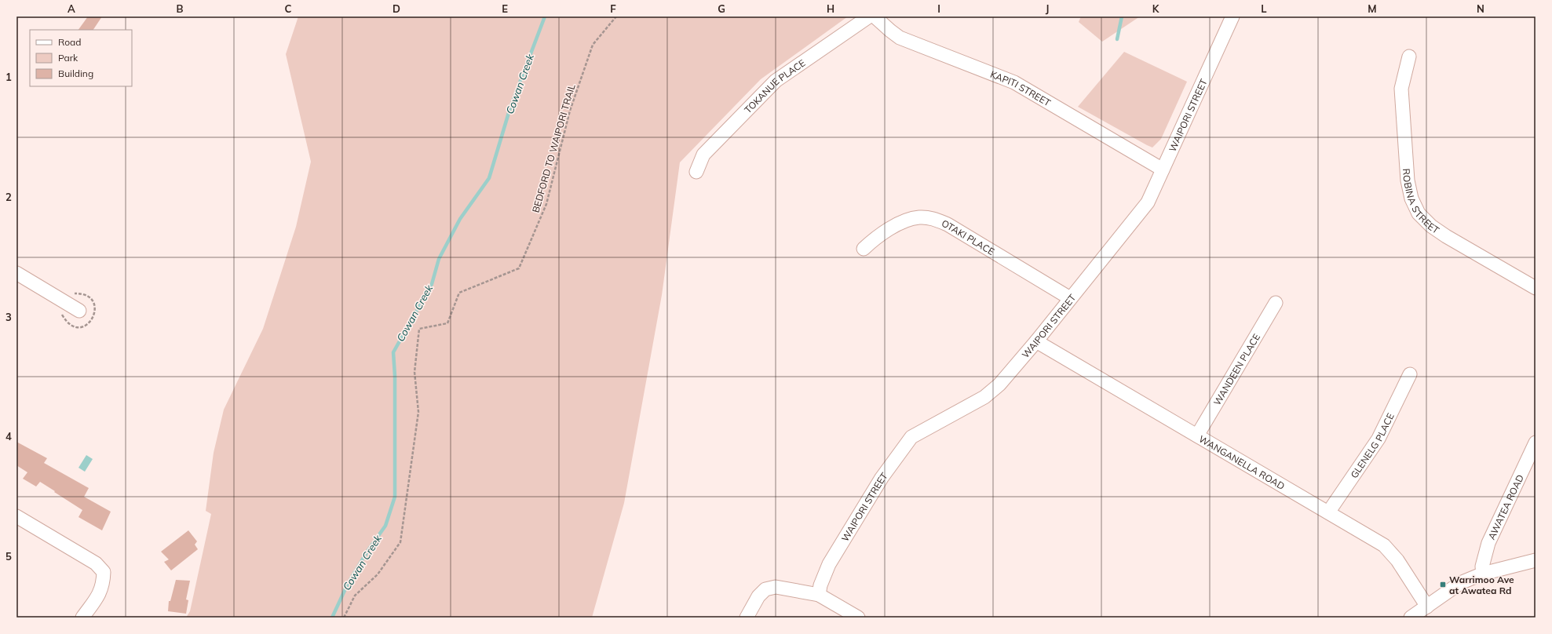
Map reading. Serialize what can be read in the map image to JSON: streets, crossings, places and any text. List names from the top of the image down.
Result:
{
  "streets": {
    "street": [
      "TOKANUE PLACE",
      "KAPITI STREET",
      "WAIPORI STREET",
      "ROBINA STREET",
      "OTAKI PLACE",
      "WANDEEN PLACE",
      "GLENELG PLACE",
      "WANGANELLA ROAD",
      "AWATEA ROAD"
    ],
    "path": ["BEDFORD TO WAIPORI TRAIL"]
  },
  "crossings": [
    ["KAPITI STREET", "WAIPORI STREET"],
    ["WAIPORI STREET", "OTAKI PLACE"],
    ["WAIPORI STREET", "WANGANELLA ROAD"],
    ["WANDEEN PLACE", "WANGANELLA ROAD"],
    ["GLENELG PLACE", "WANGANELLA ROAD"]
  ],
  "water": ["Cowan Creek"],
  "places": {
    "transit": ["Warrimoo Ave at Awatea Rd"]
  },
  "legend": ["Road", "Park", "Building"],
  "grid": {
    "columns": [
      "A",
      "B",
      "C",
      "D",
      "E",
      "F",
      "G",
      "H",
      "I",
      "J",
      "K",
      "L",
      "M",
      "N"
    ],
    "rows": [
      "1",
      "2",
      "3",
      "4",
      "5"
    ]
  }
}
